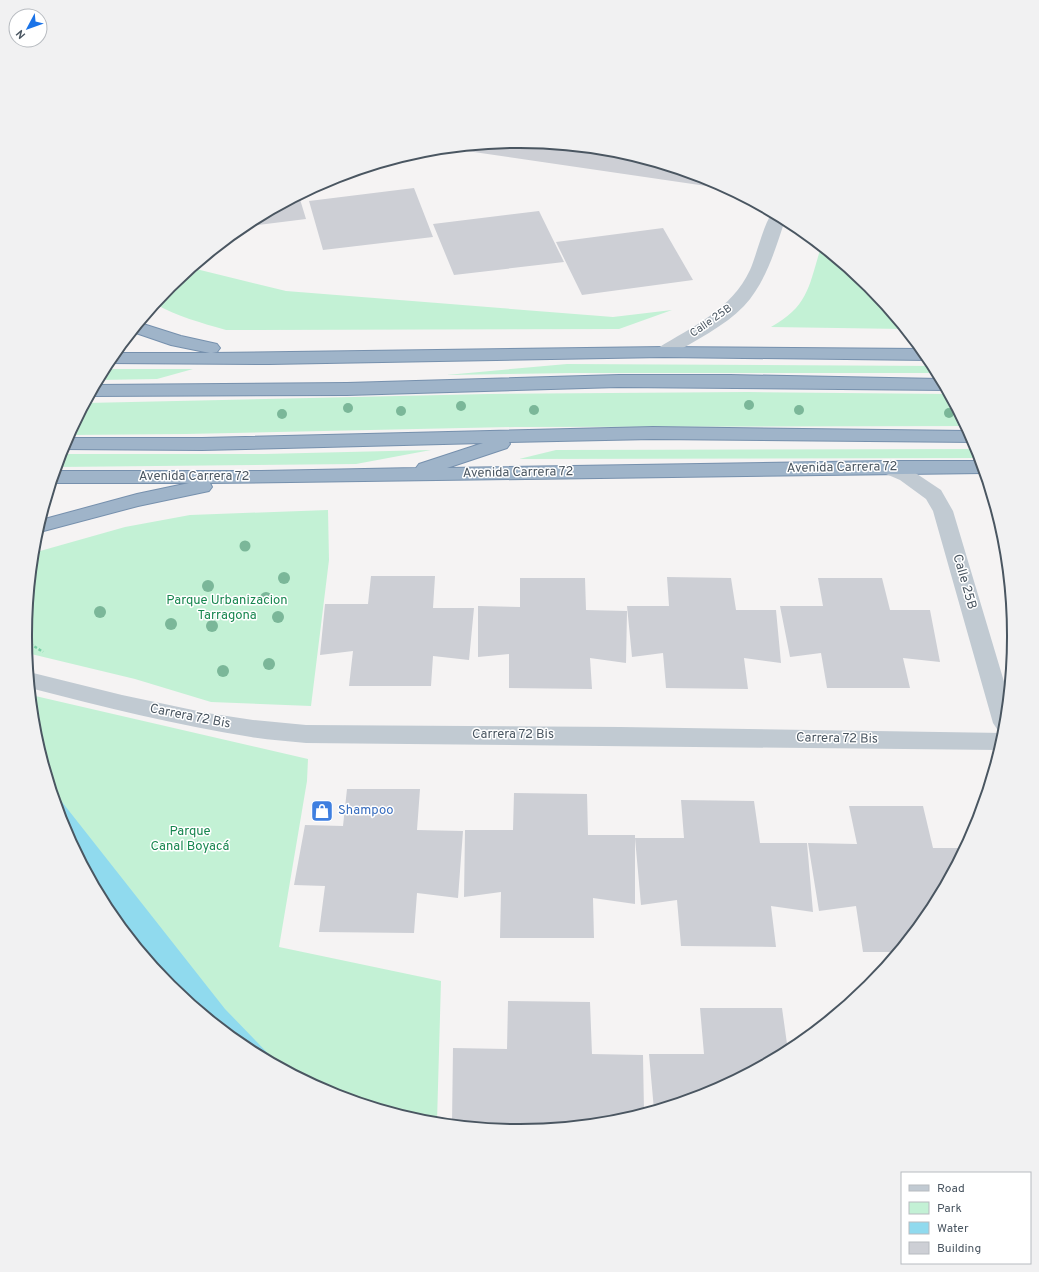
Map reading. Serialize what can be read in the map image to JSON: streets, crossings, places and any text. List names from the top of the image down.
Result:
{
  "streets": {
    "highway": ["Avenida Carrera 72"],
    "street": ["Calle 25B", "Carrera 72 Bis"]
  },
  "crossings": [
    ["Calle 25B", "Avenida Carrera 72"]
  ],
  "parks": ["Parque Urbanizacion Tarragona", "Parque Canal Boyacá"],
  "places": {
    "shop": ["Shampoo"]
  },
  "legend": [
    "Road",
    "Park",
    "Water",
    "Building"
  ],
  "north": "bottom left"
}
